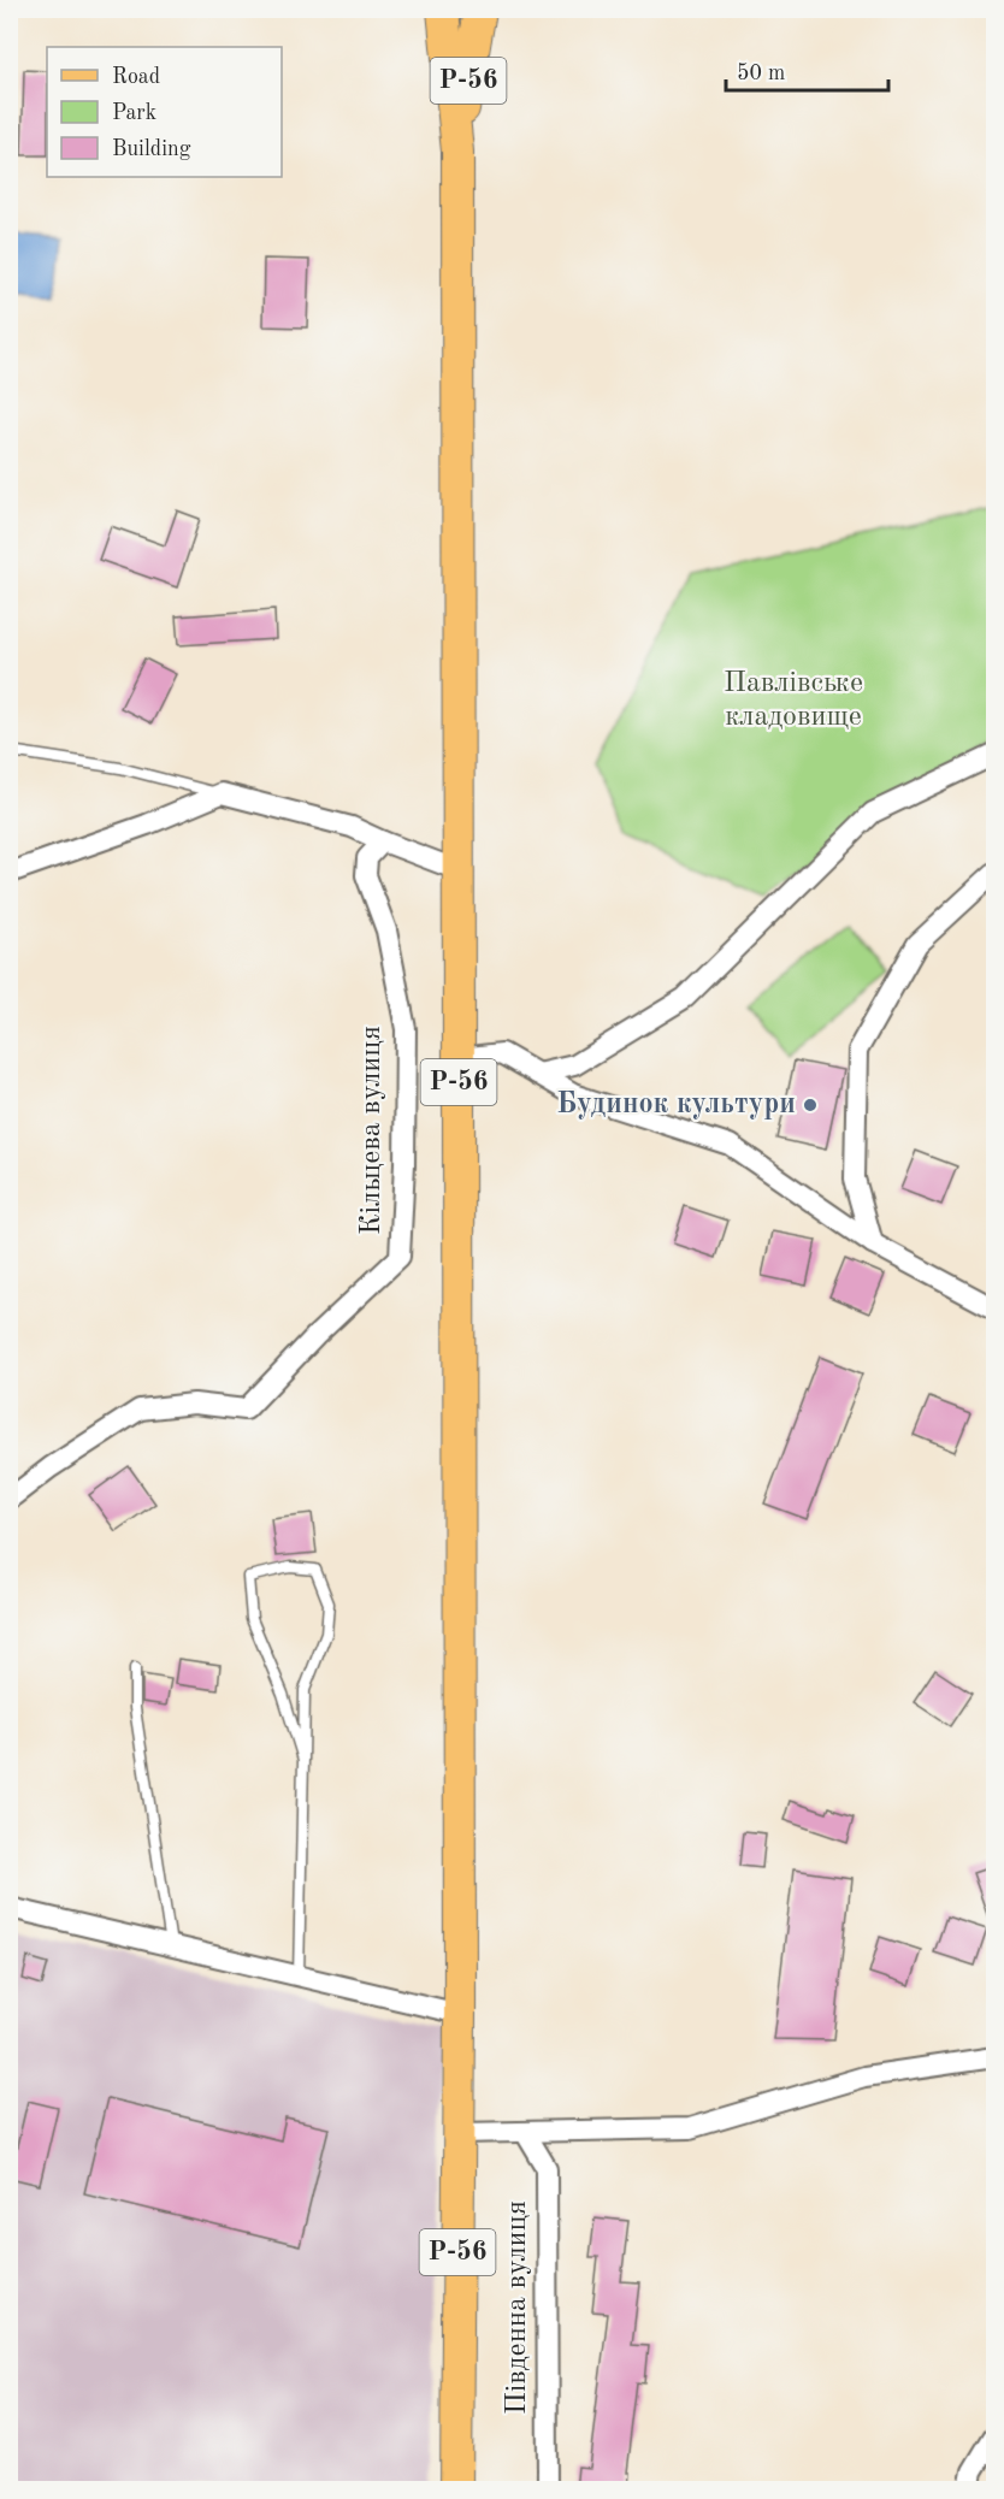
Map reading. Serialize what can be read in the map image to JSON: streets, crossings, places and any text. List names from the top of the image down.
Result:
{
  "streets": {
    "main road": ["Р-56"],
    "street": ["Кільцева вулиця", "Південна вулиця"]
  },
  "parks": ["Павлівське кладовище"],
  "places": ["Будинок культури"],
  "legend": ["Road", "Park", "Building"],
  "scale_bar": "50 m"
}
